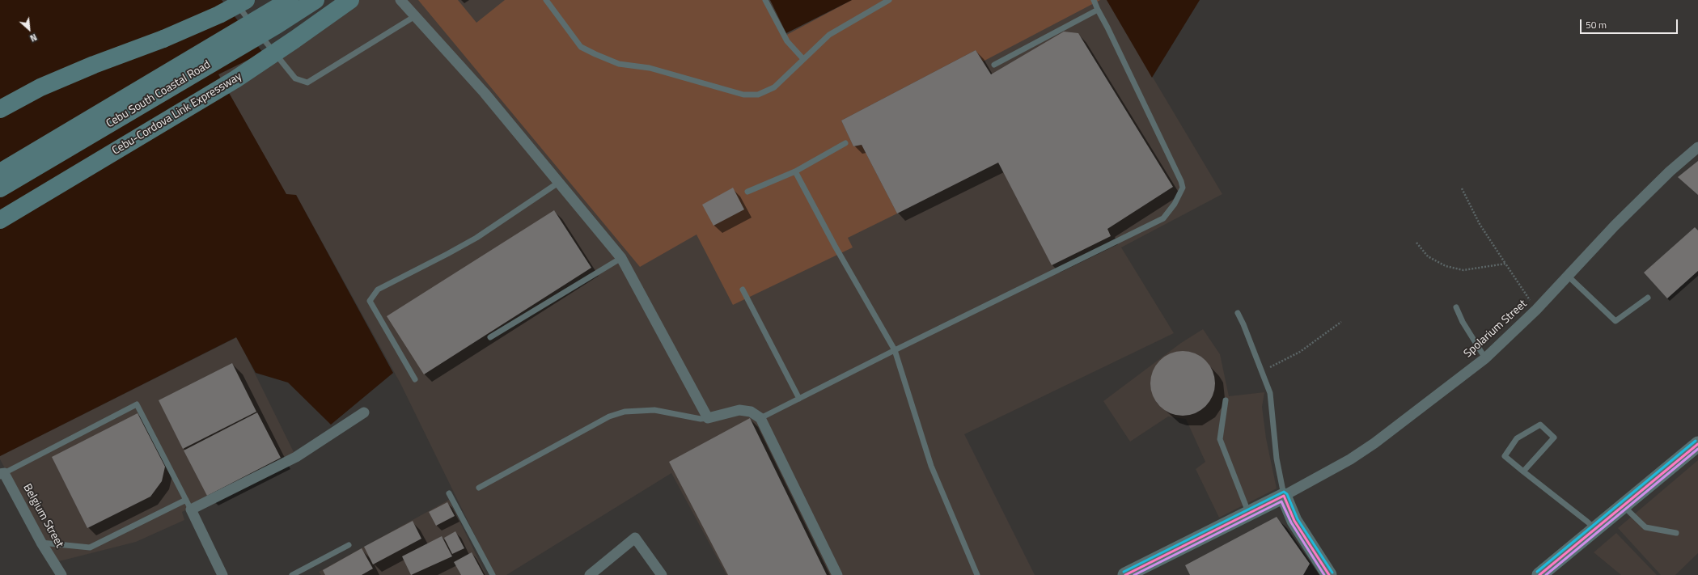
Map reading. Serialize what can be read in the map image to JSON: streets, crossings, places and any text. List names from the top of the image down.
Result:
{
  "streets": {
    "highway": ["Cebu South Coastal Road", "Cebu-Cordova Link Expressway"],
    "street": ["Spolarium Street", "Belgium Street"]
  },
  "scale_bar": "50 m",
  "north": "bottom right"
}
